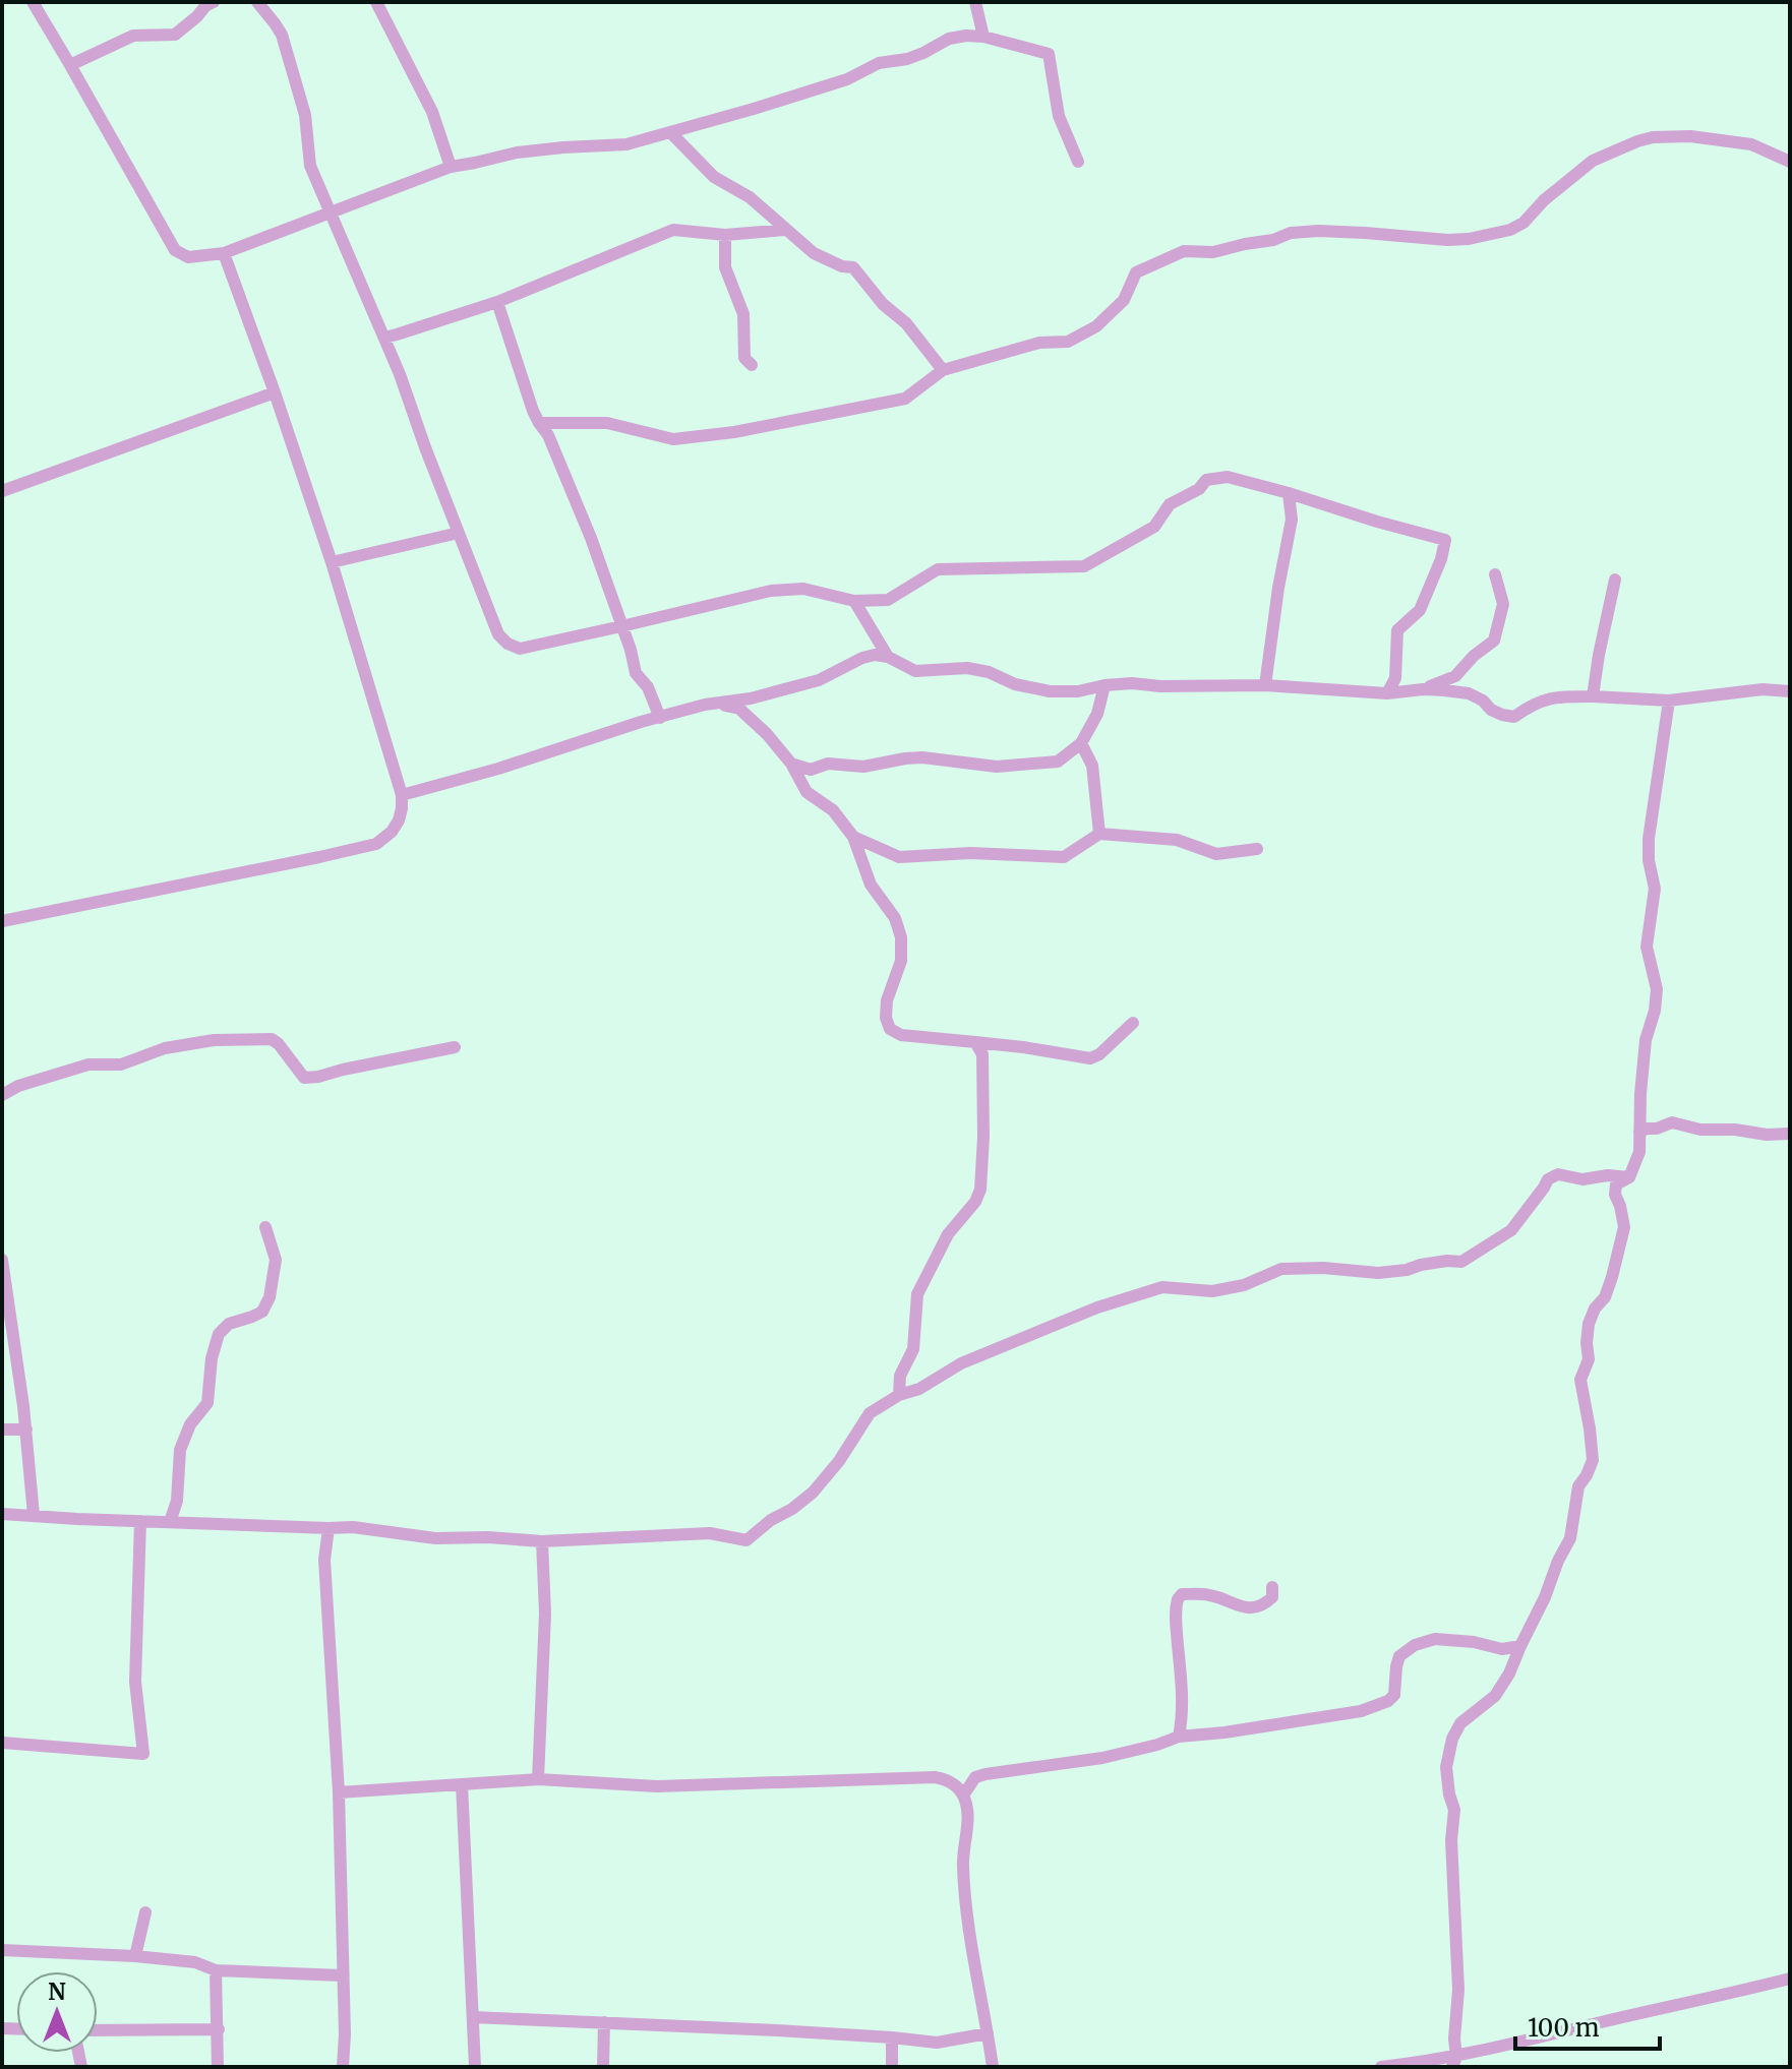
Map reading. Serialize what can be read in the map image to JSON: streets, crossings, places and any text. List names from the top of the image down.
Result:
{
  "scale_bar": "100 m",
  "north": "top"
}
